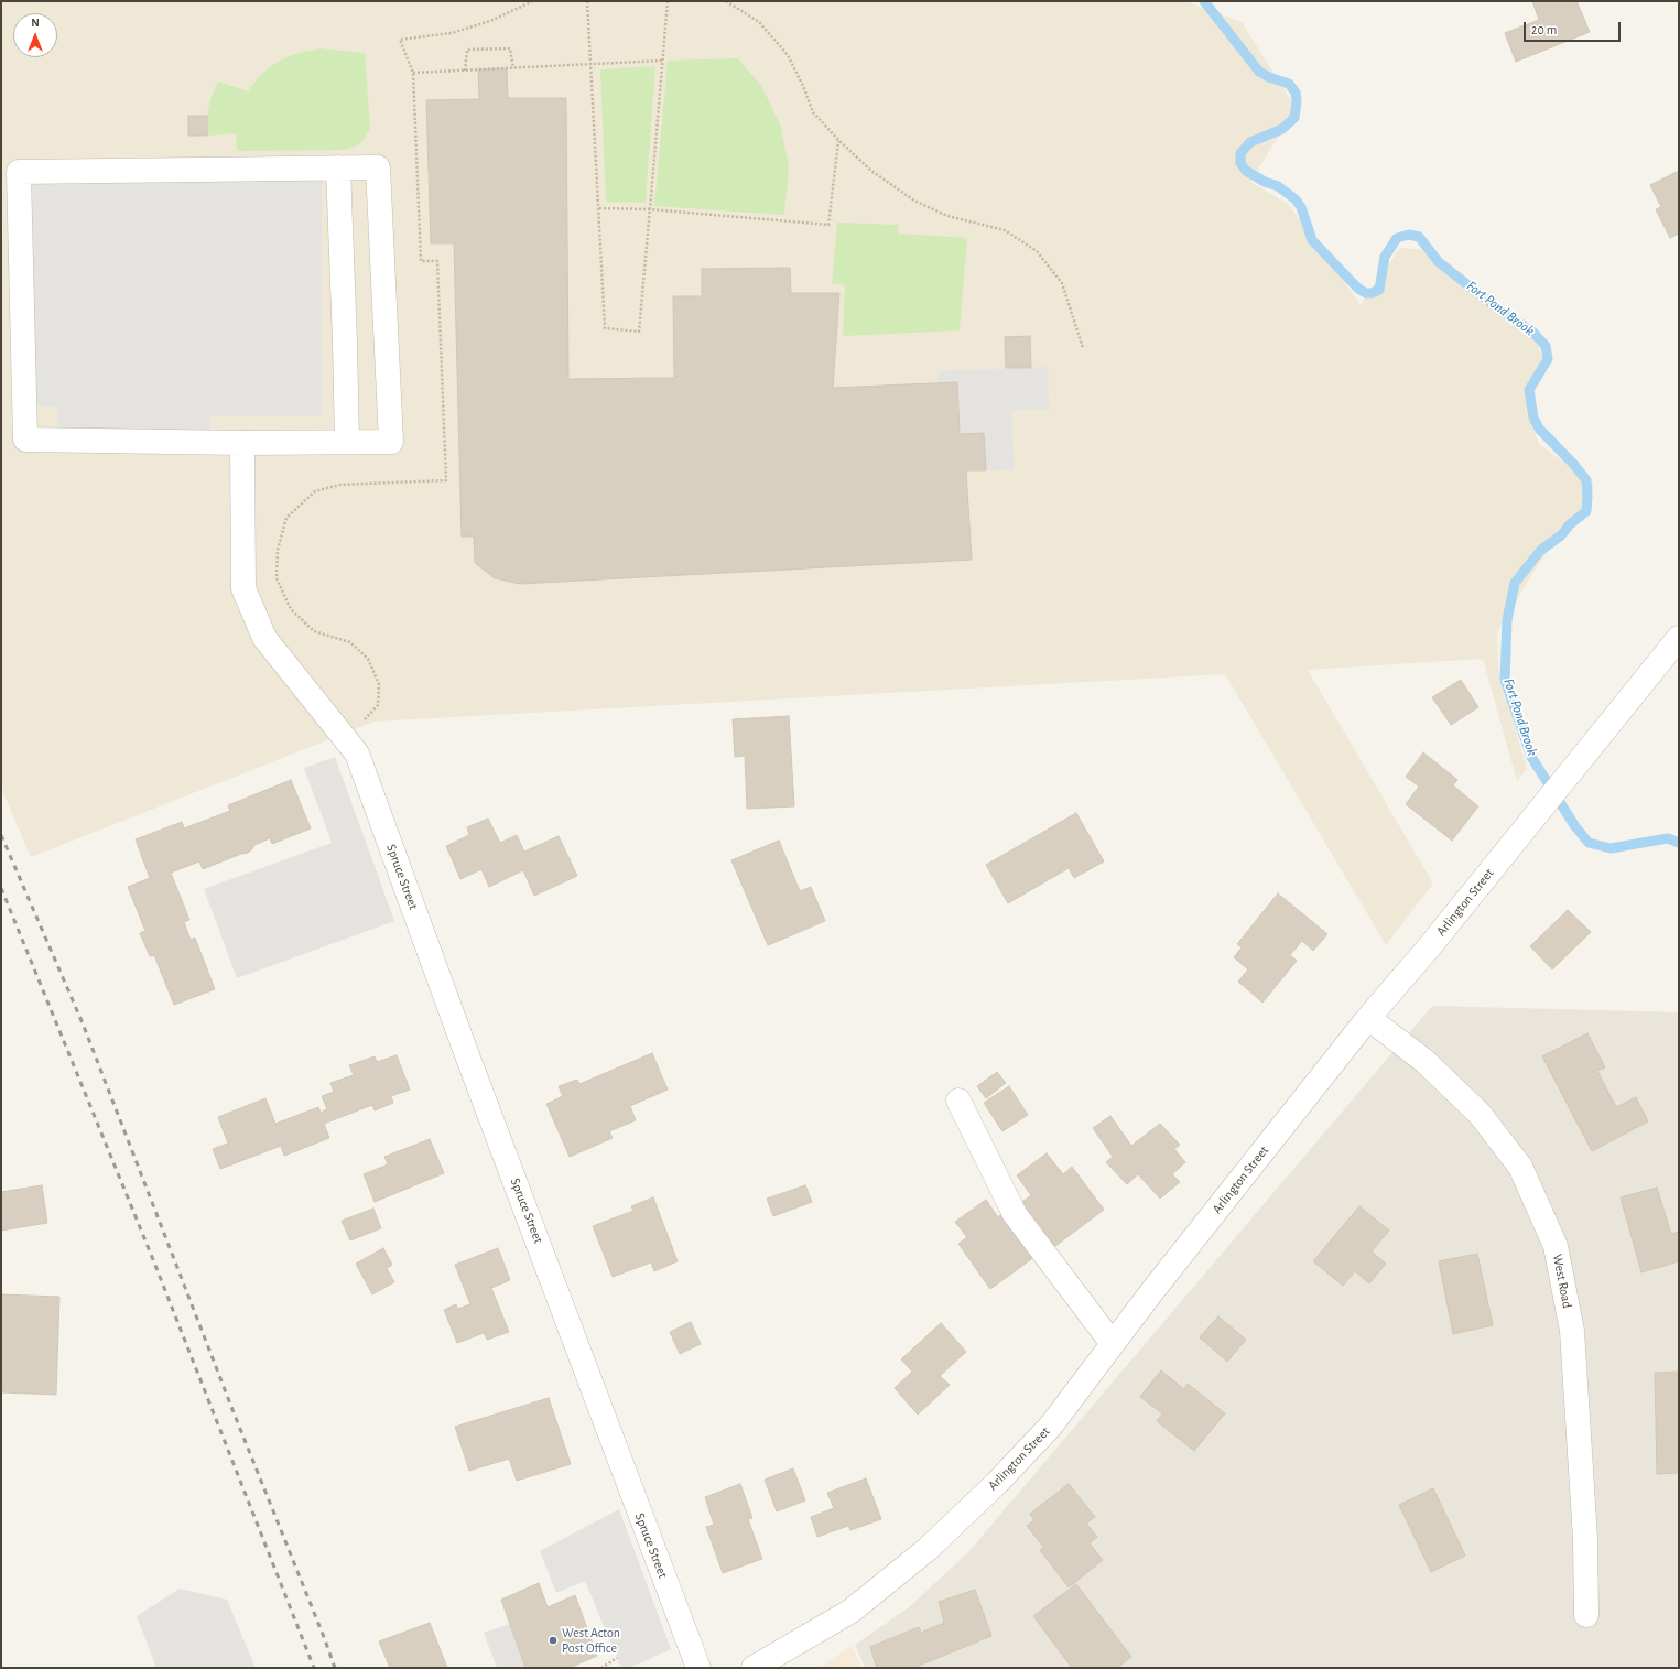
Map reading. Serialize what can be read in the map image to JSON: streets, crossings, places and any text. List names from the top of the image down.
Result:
{
  "streets": {
    "street": ["Spruce Street", "Arlington Street", "West Road"]
  },
  "crossings": [
    ["Arlington Street", "West Road"]
  ],
  "water": ["Fort Pond Brook"],
  "places": ["West Acton Post Office"],
  "scale_bar": "20 m",
  "north": "top"
}
